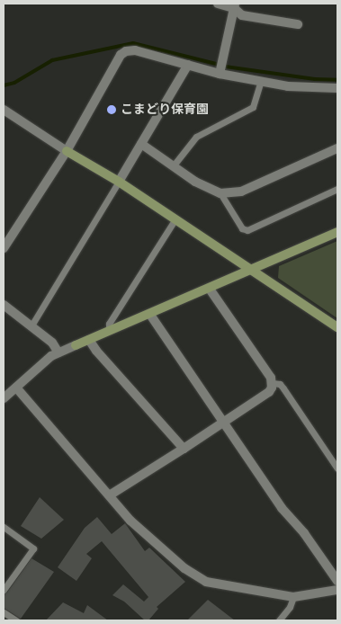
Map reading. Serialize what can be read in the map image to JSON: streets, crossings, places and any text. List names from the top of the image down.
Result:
{
  "places": ["こまどり保育園"]
}
